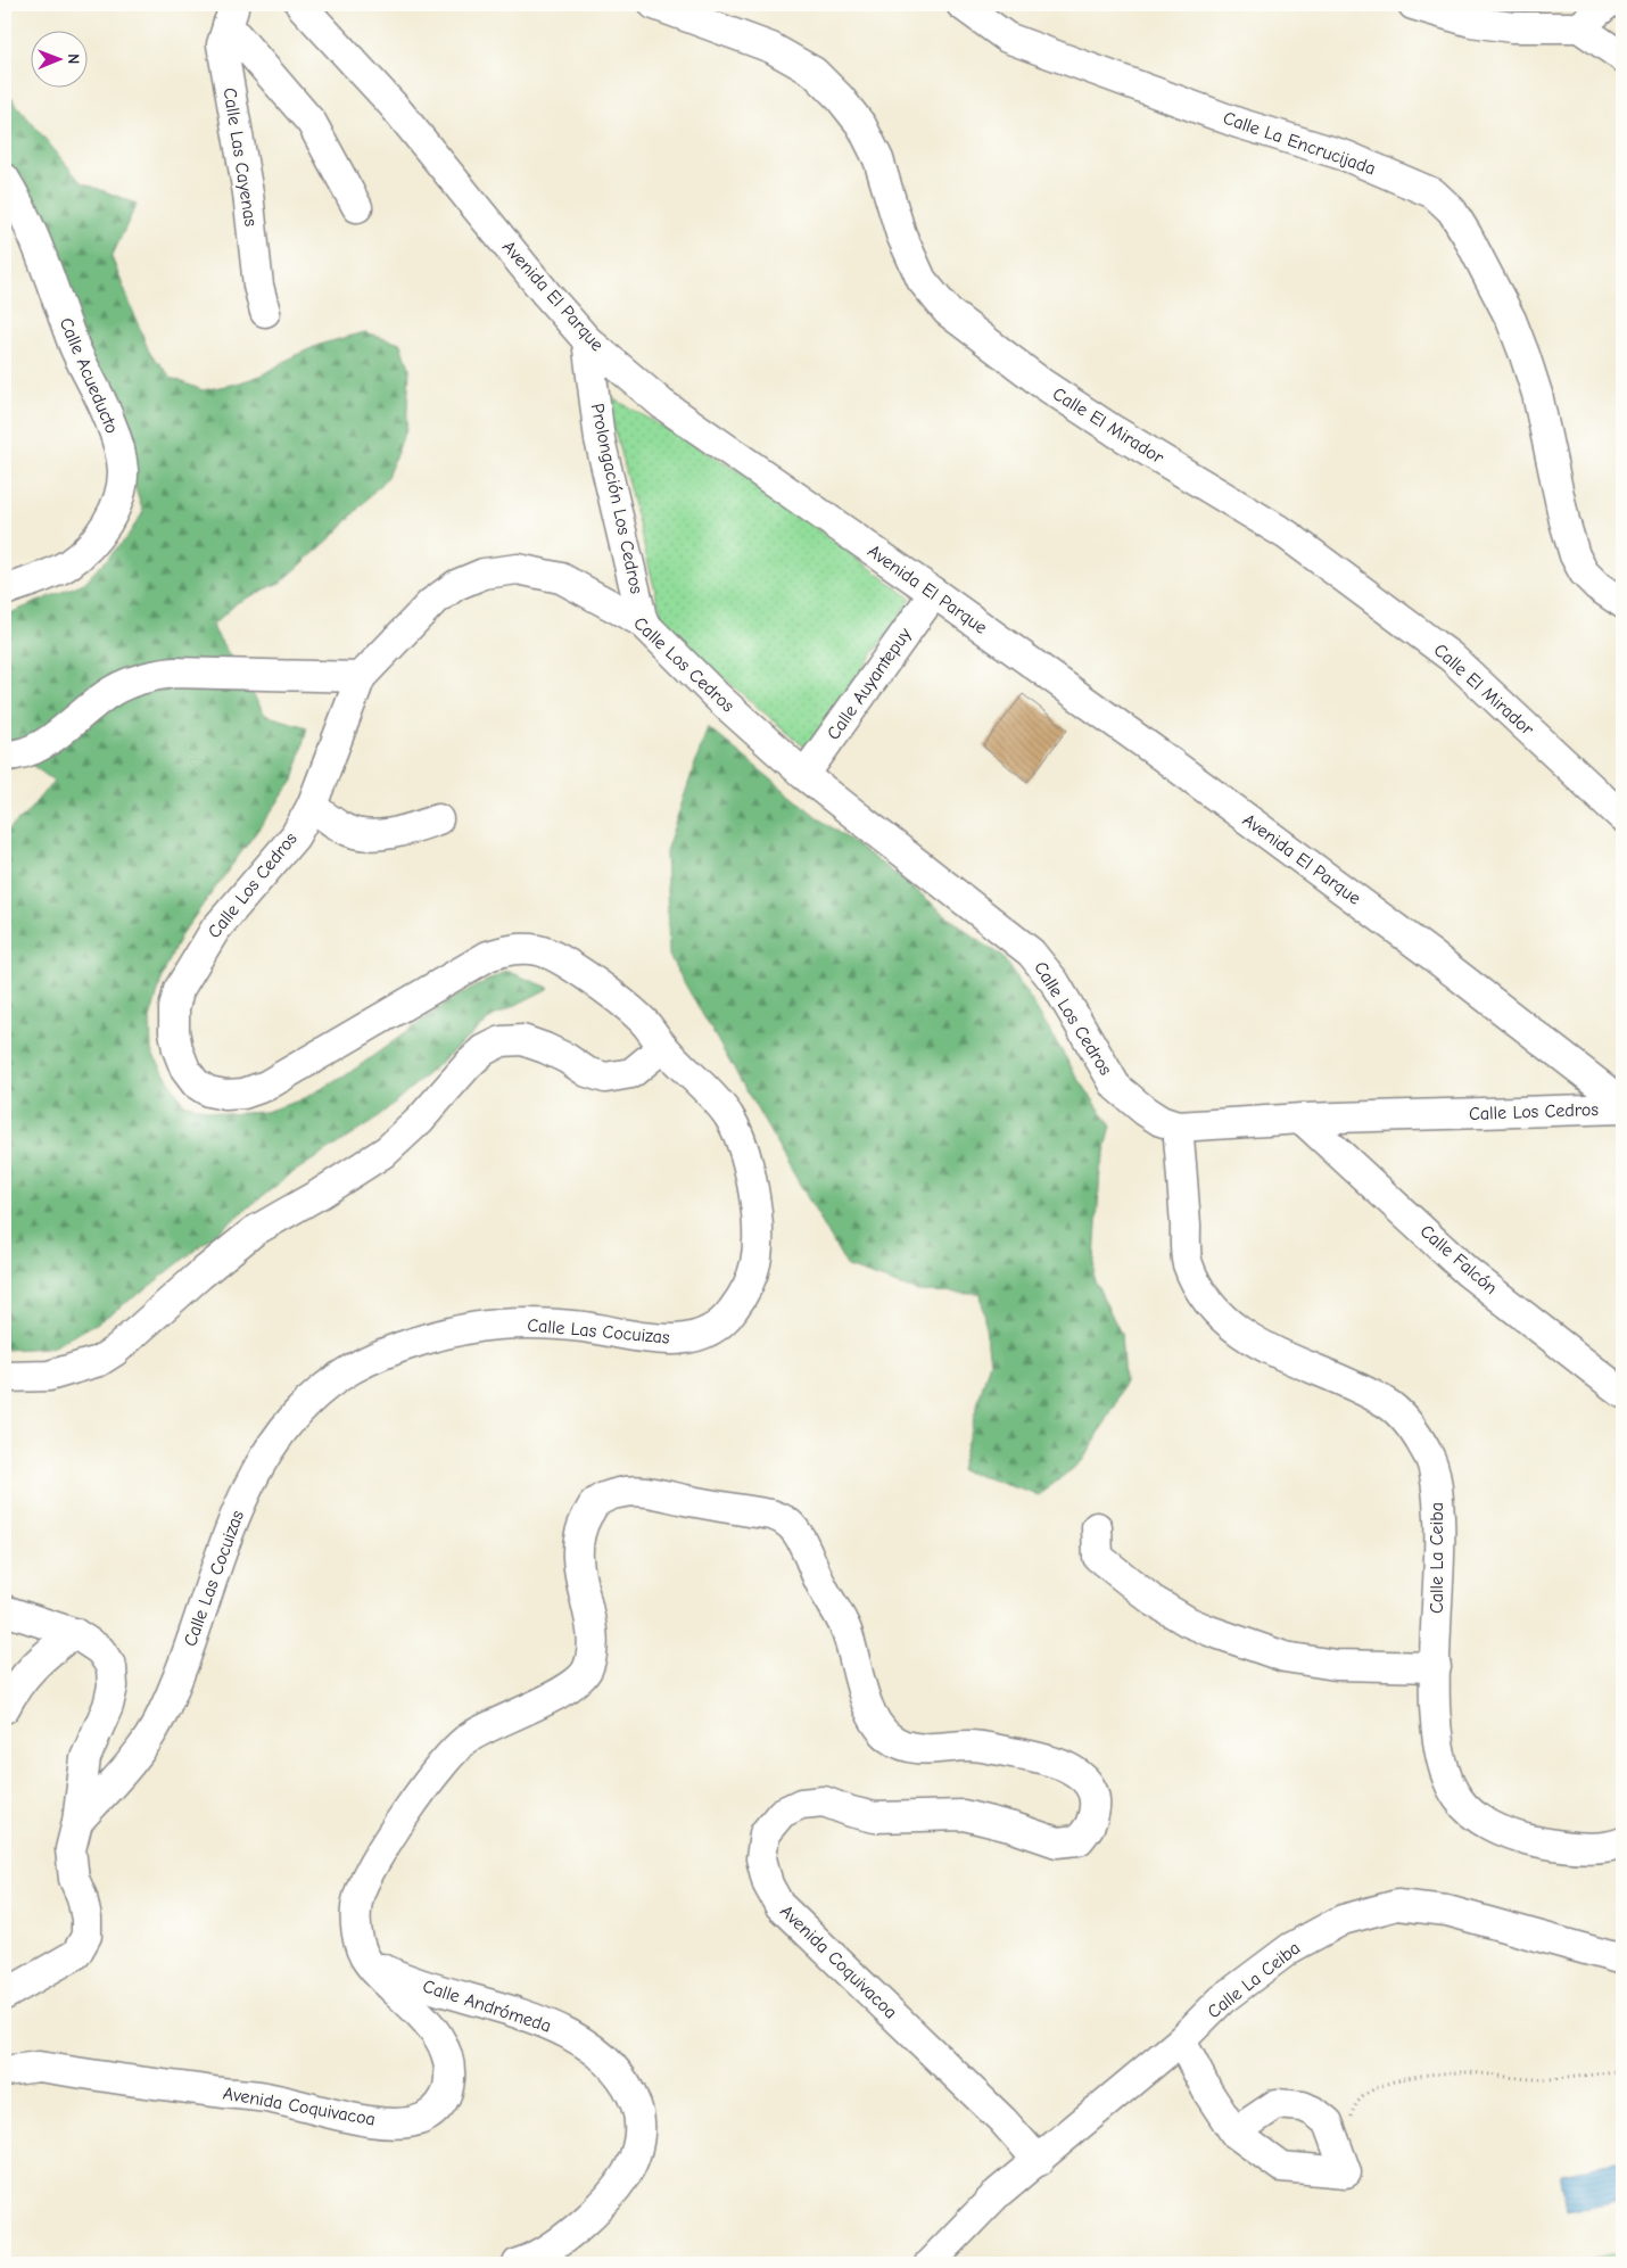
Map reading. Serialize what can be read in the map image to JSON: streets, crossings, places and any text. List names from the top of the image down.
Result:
{
  "streets": {
    "street": [
      "Calle La Encrucijada",
      "Calle Las Cayenas",
      "Avenida El Parque",
      "Calle Acueducto",
      "Calle El Mirador",
      "Prolongación Los Cedros",
      "Calle Los Cedros",
      "Calle Auyantepuy",
      "Calle Falcón",
      "Calle Las Cocuizas",
      "Calle La Ceiba",
      "Avenida Coquivacoa",
      "Calle Andrómeda"
    ]
  },
  "crossings": [
    ["Avenida El Parque", "Prolongación Los Cedros"],
    ["Avenida El Parque", "Calle Auyantepuy"],
    ["Prolongación Los Cedros", "Calle Los Cedros"],
    ["Calle Los Cedros", "Calle Auyantepuy"],
    ["Calle Los Cedros", "Calle Falcón"],
    ["Calle Los Cedros", "Calle Las Cocuizas"],
    ["Calle Los Cedros", "Calle La Ceiba"],
    ["Calle La Ceiba", "Avenida Coquivacoa"],
    ["Avenida Coquivacoa", "Calle Andrómeda"]
  ],
  "north": "right"
}
